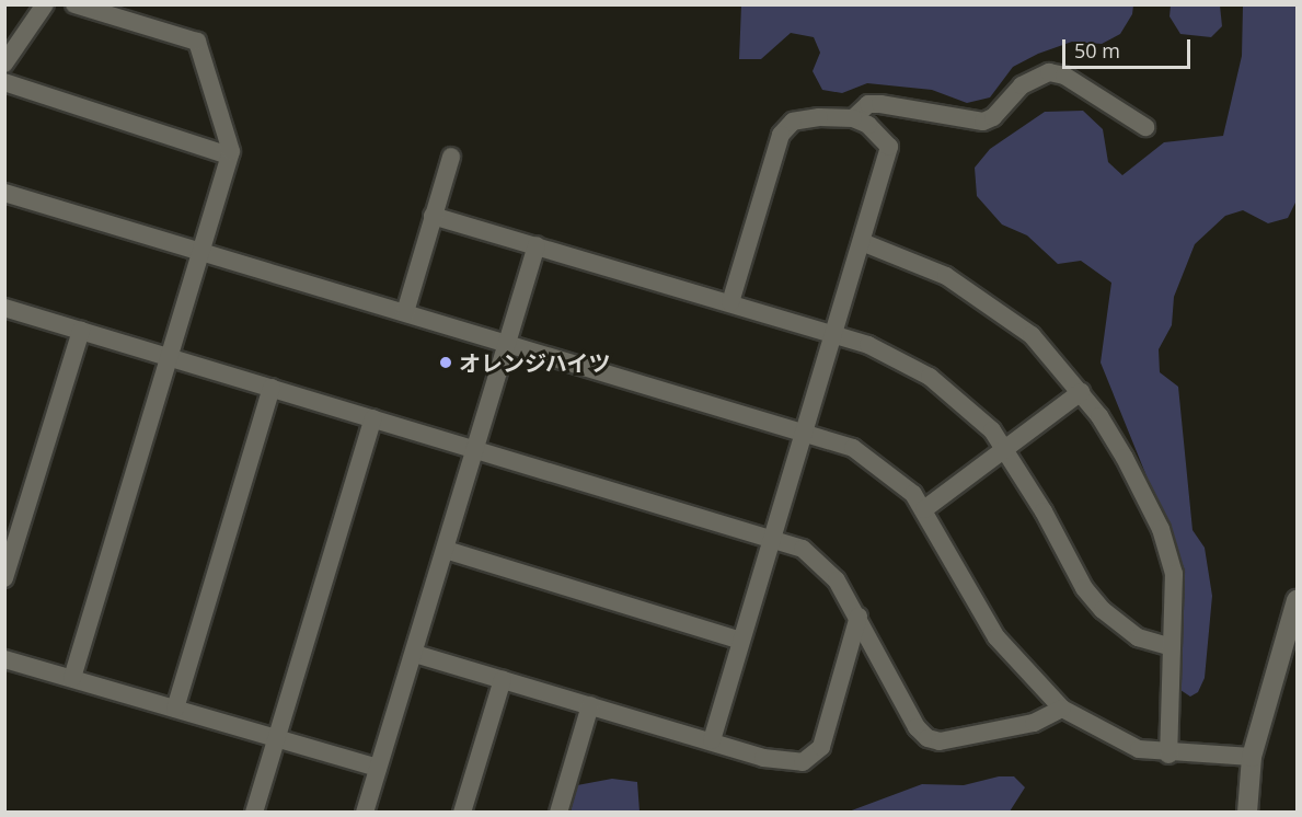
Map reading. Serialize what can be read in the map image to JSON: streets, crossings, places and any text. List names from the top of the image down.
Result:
{
  "places": ["オレンジハイツ"],
  "scale_bar": "50 m"
}
